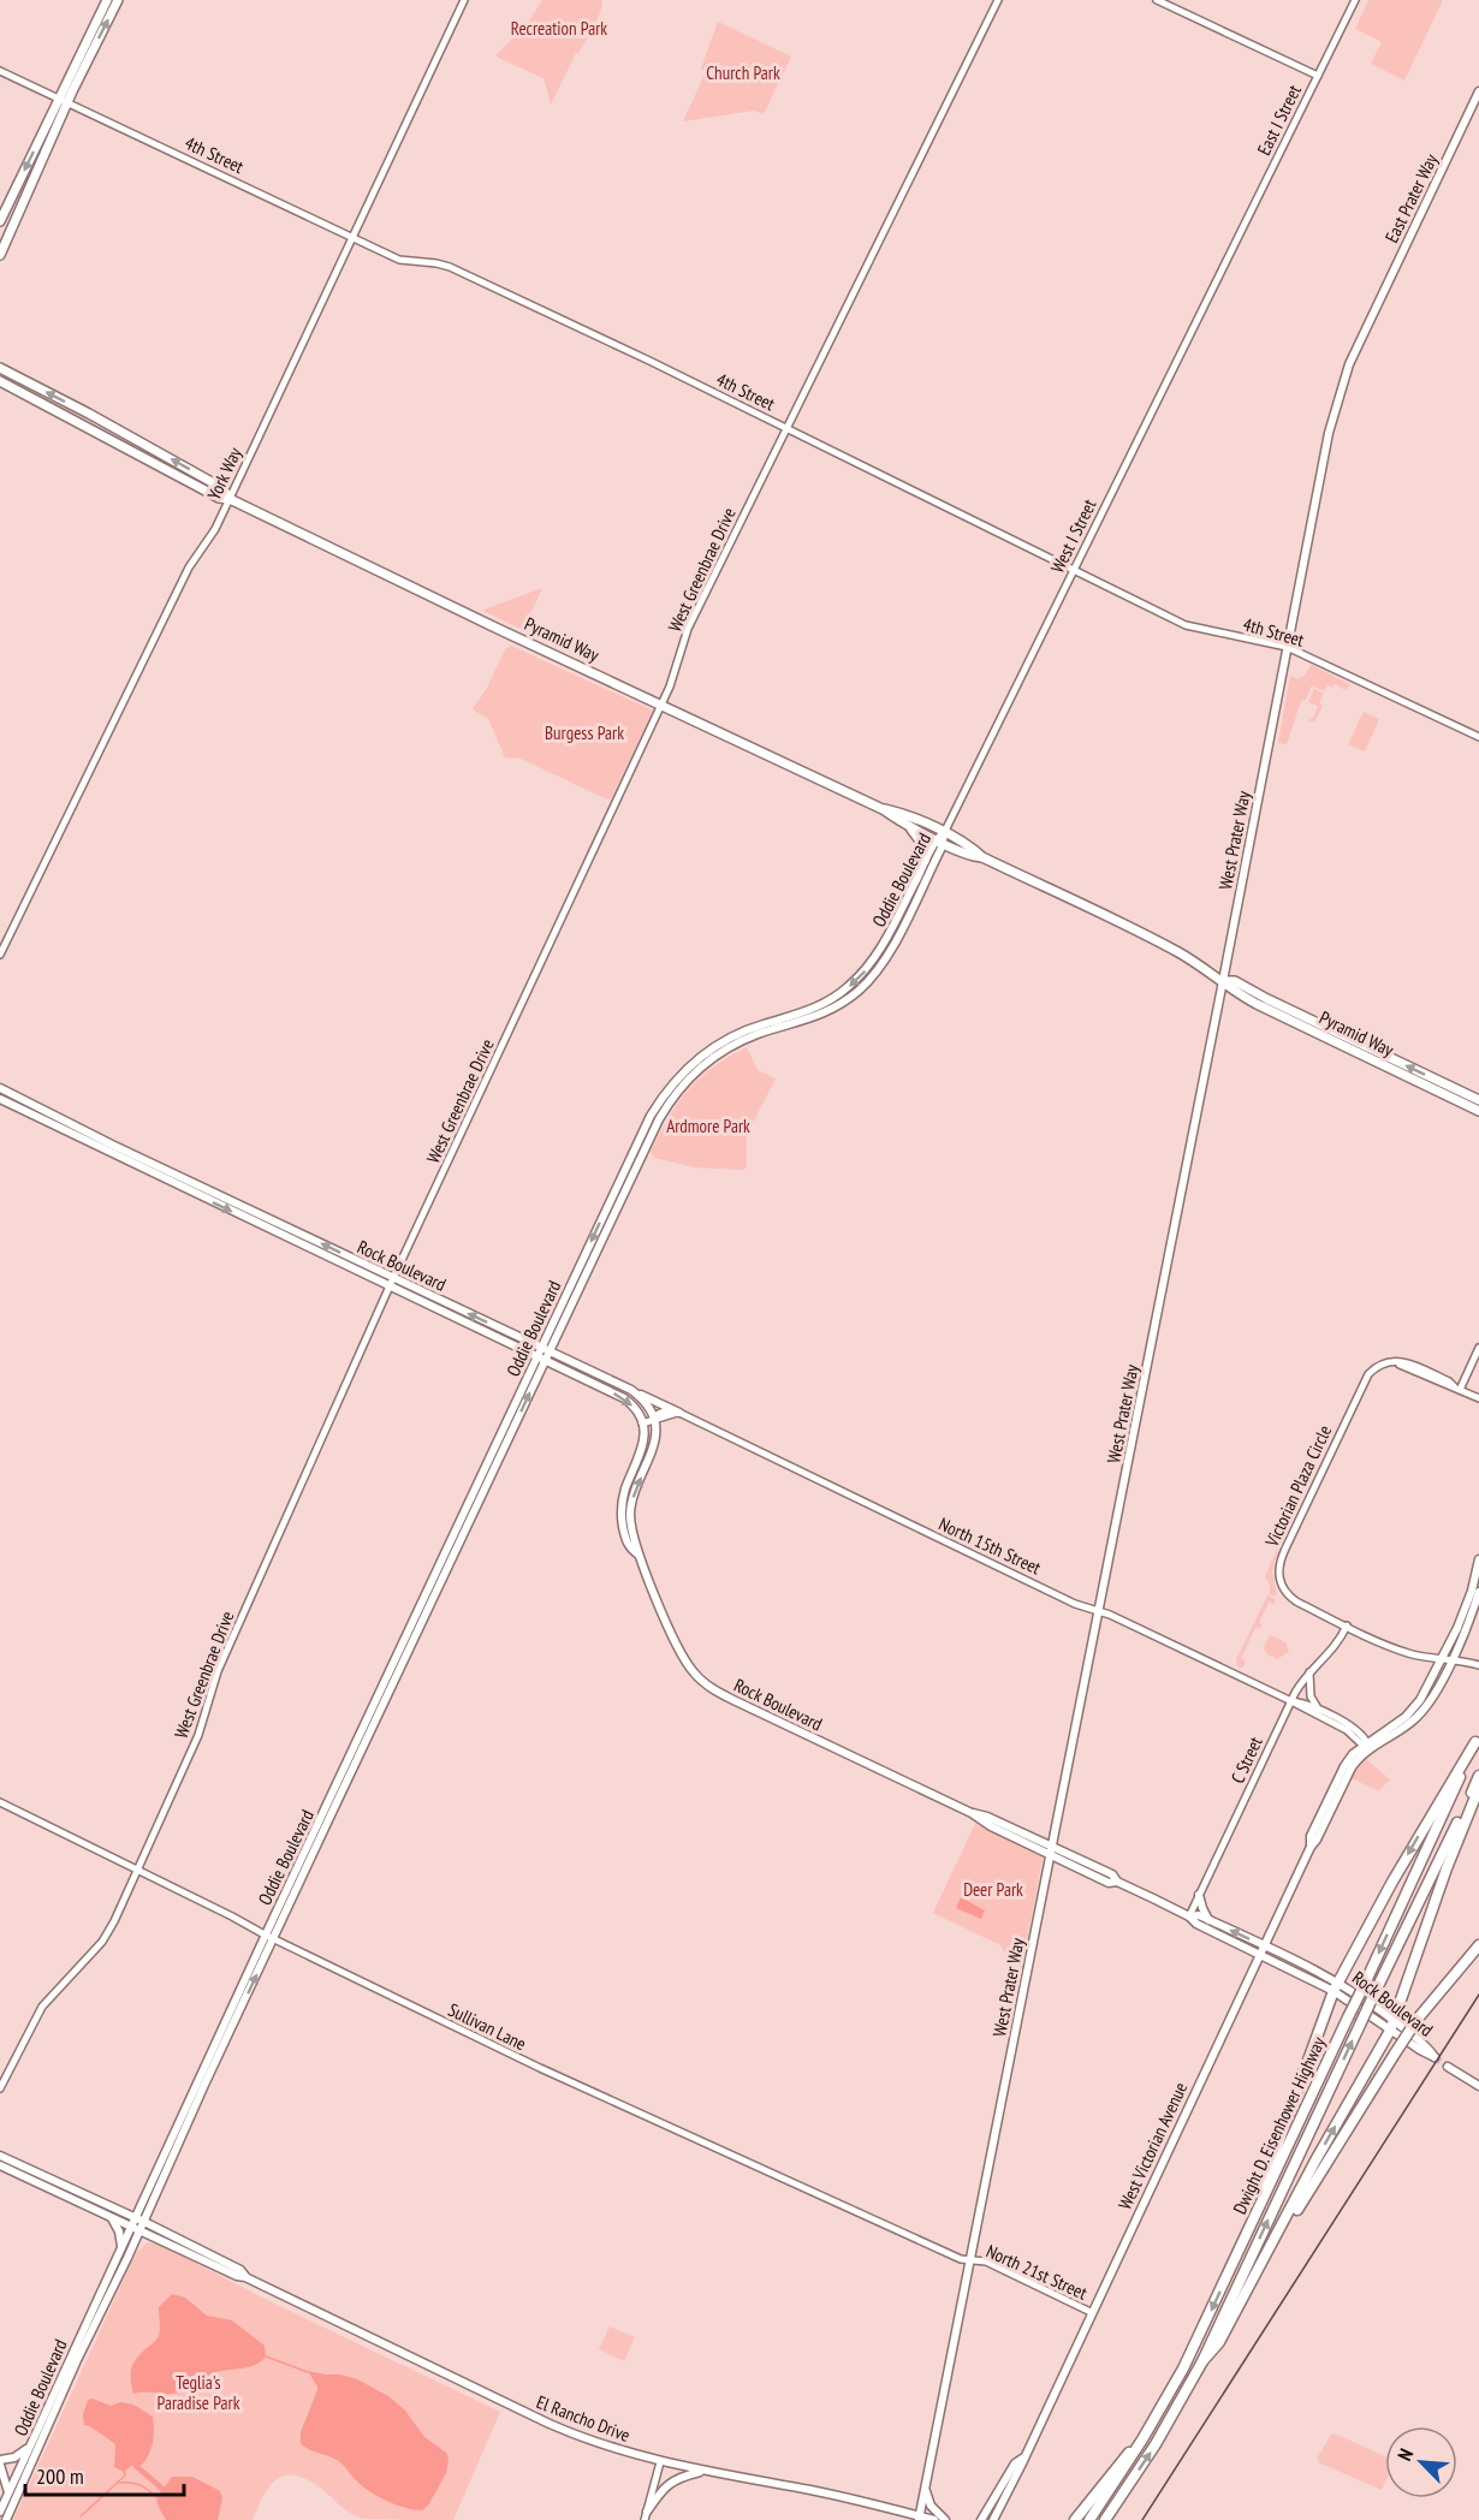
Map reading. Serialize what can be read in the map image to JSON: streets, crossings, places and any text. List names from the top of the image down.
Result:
{
  "streets": {
    "highway": ["Dwight D. Eisenhower Highway"],
    "main road": [
      "East Prater Way",
      "Pyramid Way",
      "West Prater Way",
      "Oddie Boulevard",
      "Rock Boulevard",
      "West Victorian Avenue",
      "El Rancho Drive"
    ],
    "street": [
      "East I Street",
      "4th Street",
      "York Way",
      "West I Street",
      "West Greenbrae Drive",
      "Victorian Plaza Circle",
      "North 15th Street",
      "C Street",
      "Sullivan Lane",
      "North 21st Street"
    ]
  },
  "crossings": [
    ["East I Street", "West I Street"],
    ["4th Street", "York Way"],
    ["4th Street", "West I Street"],
    ["4th Street", "West Greenbrae Drive"],
    ["4th Street", "West Prater Way"],
    ["East Prater Way", "West Prater Way"],
    ["York Way", "Pyramid Way"],
    ["West I Street", "Pyramid Way"],
    ["West I Street", "Oddie Boulevard"],
    ["West Greenbrae Drive", "Pyramid Way"],
    ["West Greenbrae Drive", "Rock Boulevard"],
    ["West Greenbrae Drive", "Sullivan Lane"],
    ["Pyramid Way", "West Prater Way"],
    ["Pyramid Way", "Oddie Boulevard"],
    ["West Prater Way", "Rock Boulevard"],
    ["West Prater Way", "North 15th Street"],
    ["West Prater Way", "Sullivan Lane"],
    ["West Prater Way", "North 21st Street"],
    ["West Prater Way", "El Rancho Drive"],
    ["Oddie Boulevard", "Rock Boulevard"],
    ["Oddie Boulevard", "Sullivan Lane"],
    ["Oddie Boulevard", "El Rancho Drive"],
    ["Rock Boulevard", "C Street"],
    ["Rock Boulevard", "West Victorian Avenue"],
    ["Victorian Plaza Circle", "C Street"],
    ["Victorian Plaza Circle", "West Victorian Avenue"],
    ["North 15th Street", "C Street"],
    ["North 15th Street", "West Victorian Avenue"],
    ["Sullivan Lane", "North 21st Street"],
    ["West Victorian Avenue", "North 21st Street"]
  ],
  "parks": [
    "Recreation Park",
    "Church Park",
    "Burgess Park",
    "Ardmore Park",
    "Deer Park",
    "Teglia's Paradise Park"
  ],
  "scale_bar": "200 m",
  "north": "top left"
}
